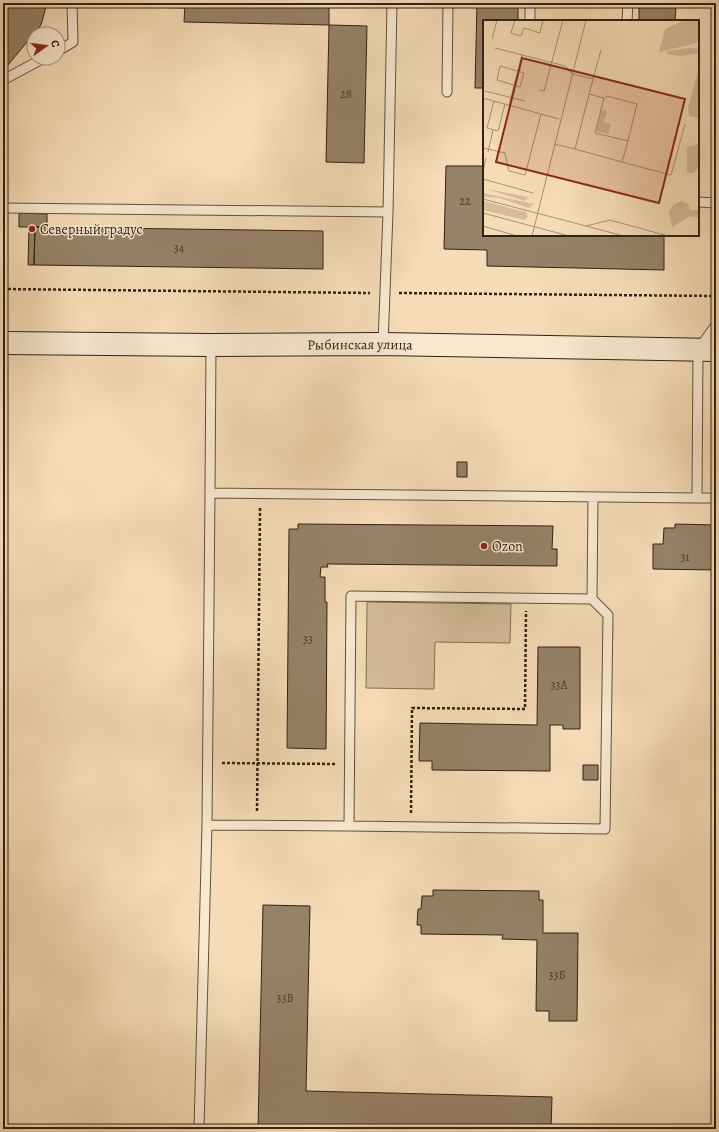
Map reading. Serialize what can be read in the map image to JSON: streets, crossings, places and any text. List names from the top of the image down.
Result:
{
  "streets": {
    "main road": ["Рыбинская улица"]
  },
  "places": ["Северный градус", "Ozon"],
  "house_numbers": [
    "28",
    "22",
    "34",
    "31",
    "33",
    "33А",
    "33Б",
    "33В"
  ],
  "north": "right"
}
